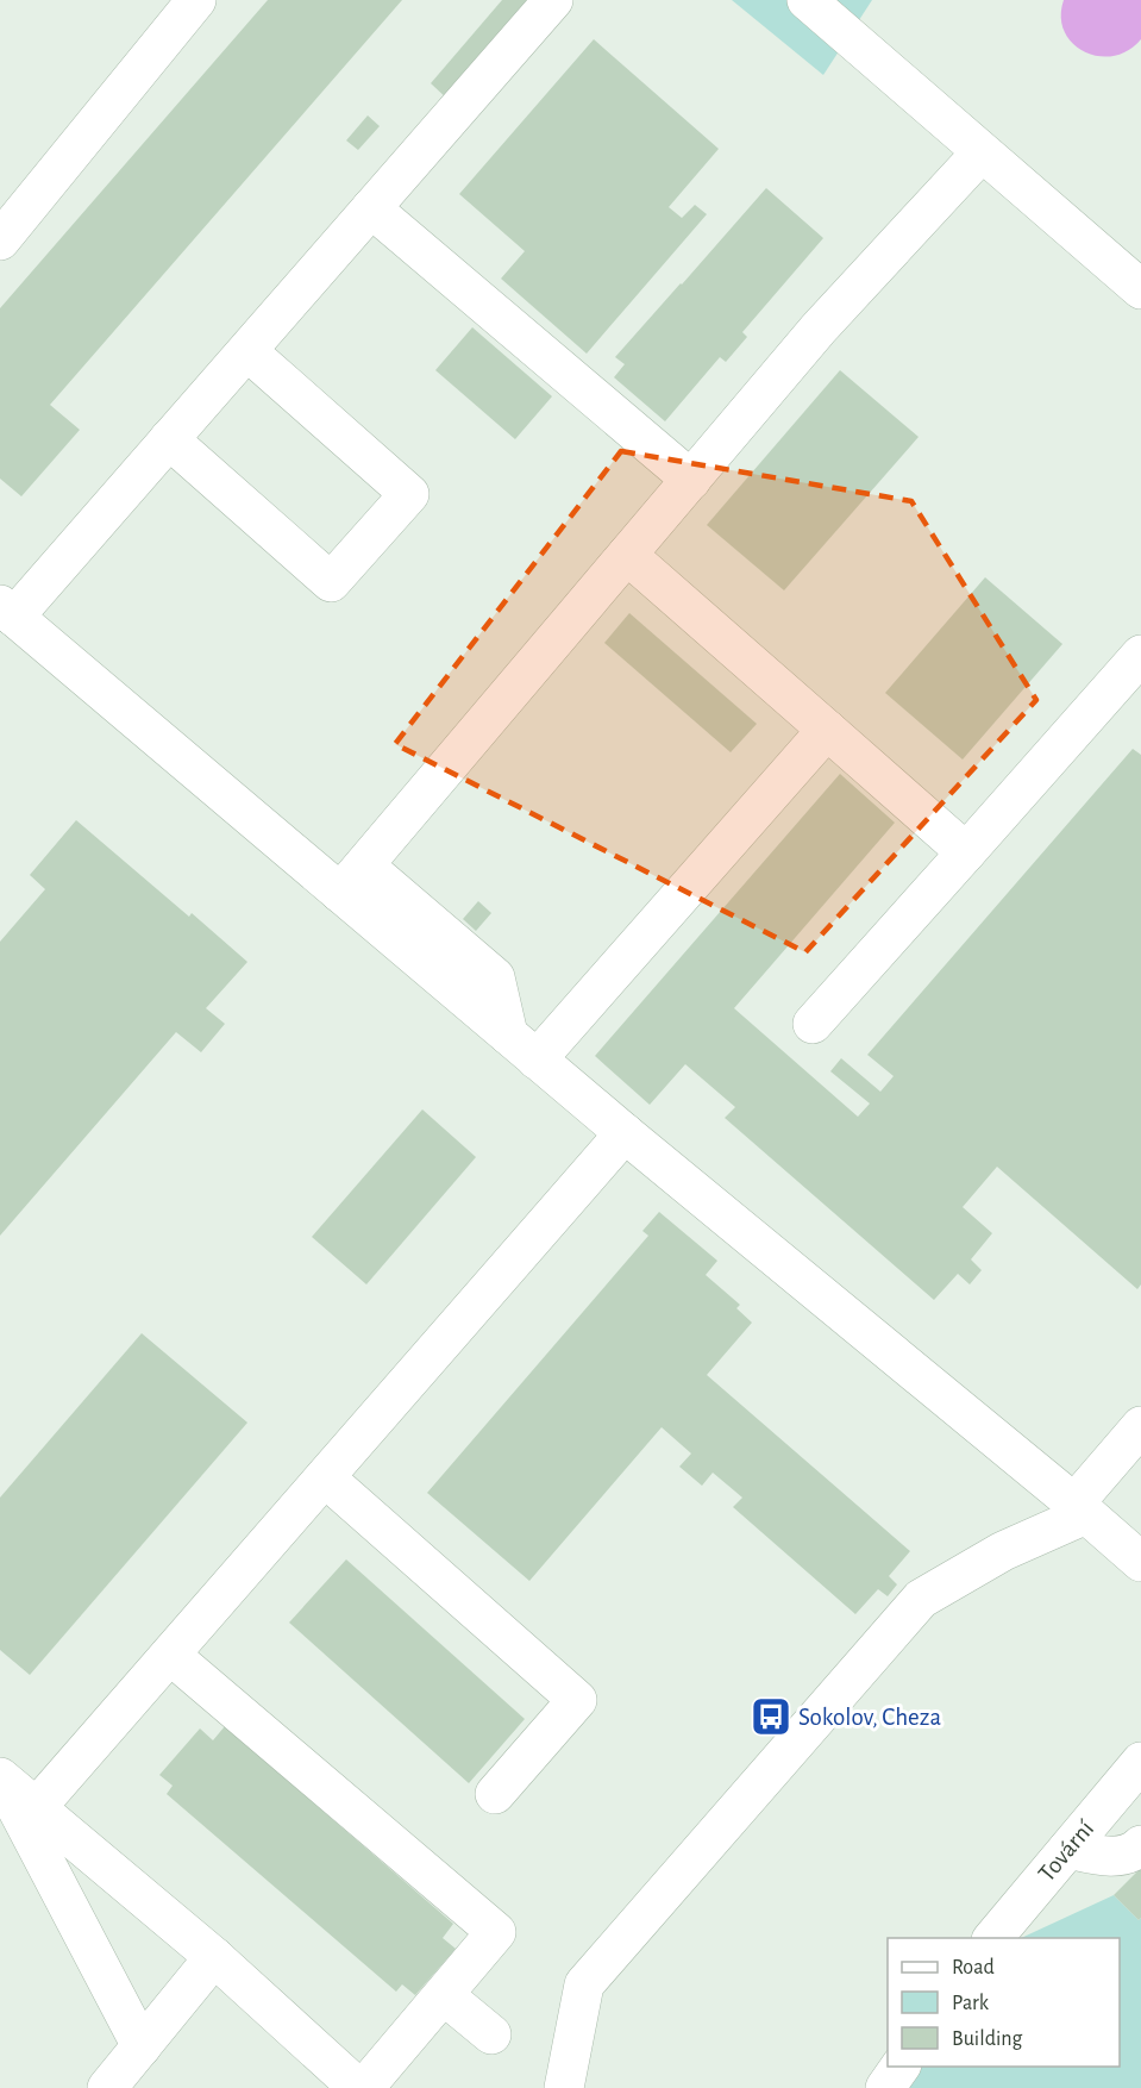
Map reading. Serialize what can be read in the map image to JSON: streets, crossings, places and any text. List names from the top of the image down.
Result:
{
  "streets": {
    "street": ["Tovární"]
  },
  "places": {
    "bus stop": ["Sokolov, Cheza"]
  },
  "legend": ["Road", "Park", "Building"]
}
